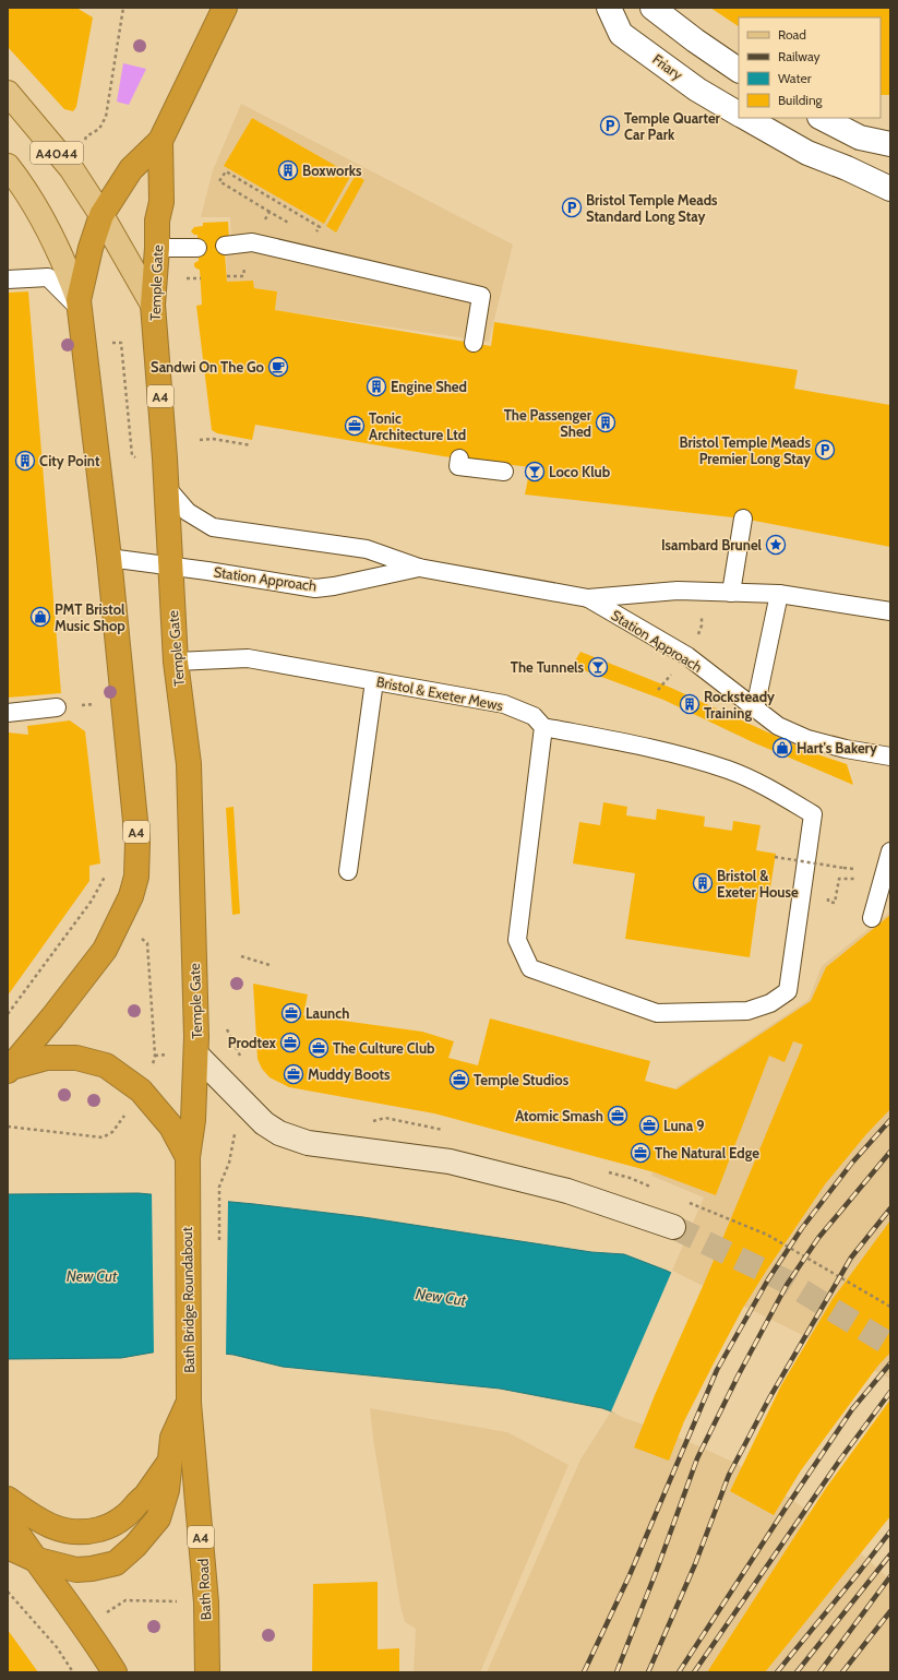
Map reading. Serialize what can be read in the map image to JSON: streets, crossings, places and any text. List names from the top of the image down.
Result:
{
  "streets": {
    "highway": [
      "Temple Gate",
      "A4",
      "Bath Bridge Roundabout",
      "Bath Road"
    ],
    "main road": ["A4044"],
    "street": ["Friary"],
    "lane": ["Station Approach", "Bristol & Exeter Mews"]
  },
  "crossings": [
    ["A4044", "Temple Gate"],
    ["A4044", "A4"],
    ["Temple Gate", "A4"],
    ["Temple Gate", "Station Approach"],
    ["Temple Gate", "Bristol & Exeter Mews"],
    ["Temple Gate", "Bath Bridge Roundabout"],
    ["A4", "Station Approach"],
    ["A4", "Bath Bridge Roundabout"],
    ["Bath Bridge Roundabout", "Bath Road"]
  ],
  "water": ["New Cut"],
  "places": {
    "parking": ["Temple Quarter Car Park", "Bristol Temple Meads Standard Long Stay", "Bristol Temple Meads Premier Long Stay"],
    "building": [
      "Boxworks",
      "Engine Shed",
      "The Passenger Shed",
      "City Point",
      "Rocksteady Training",
      "Bristol & Exeter House"
    ],
    "cafe": ["Sandwi On The Go"],
    "office": [
      "Tonic Architecture Ltd",
      "Launch",
      "Prodtex",
      "The Culture Club",
      "Muddy Boots",
      "Temple Studios",
      "Atomic Smash",
      "Luna 9",
      "The Natural Edge"
    ],
    "bar": ["Loco Klub", "The Tunnels"],
    "place": ["Isambard Brunel"],
    "shop": ["PMT Bristol Music Shop", "Hart's Bakery"]
  },
  "legend": [
    "Road",
    "Railway",
    "Water",
    "Building"
  ]
}
